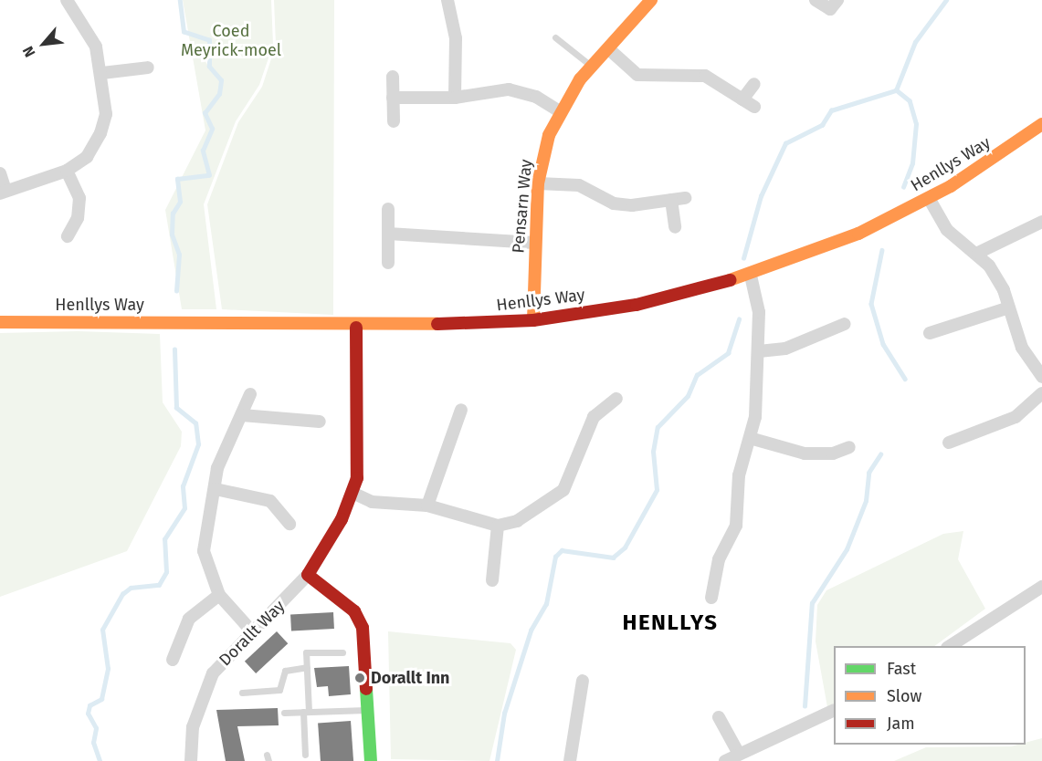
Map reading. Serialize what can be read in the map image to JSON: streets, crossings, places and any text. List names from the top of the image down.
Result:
{
  "streets": {
    "street": ["Henllys Way", "Pensarn Way", "Dorallt Way"]
  },
  "crossings": [
    ["Henllys Way", "Pensarn Way"]
  ],
  "districts": ["HENLLYS"],
  "parks": ["Coed Meyrick-moel"],
  "places": ["Dorallt Inn"],
  "legend": ["Fast", "Slow", "Jam"],
  "north": "bottom left"
}
